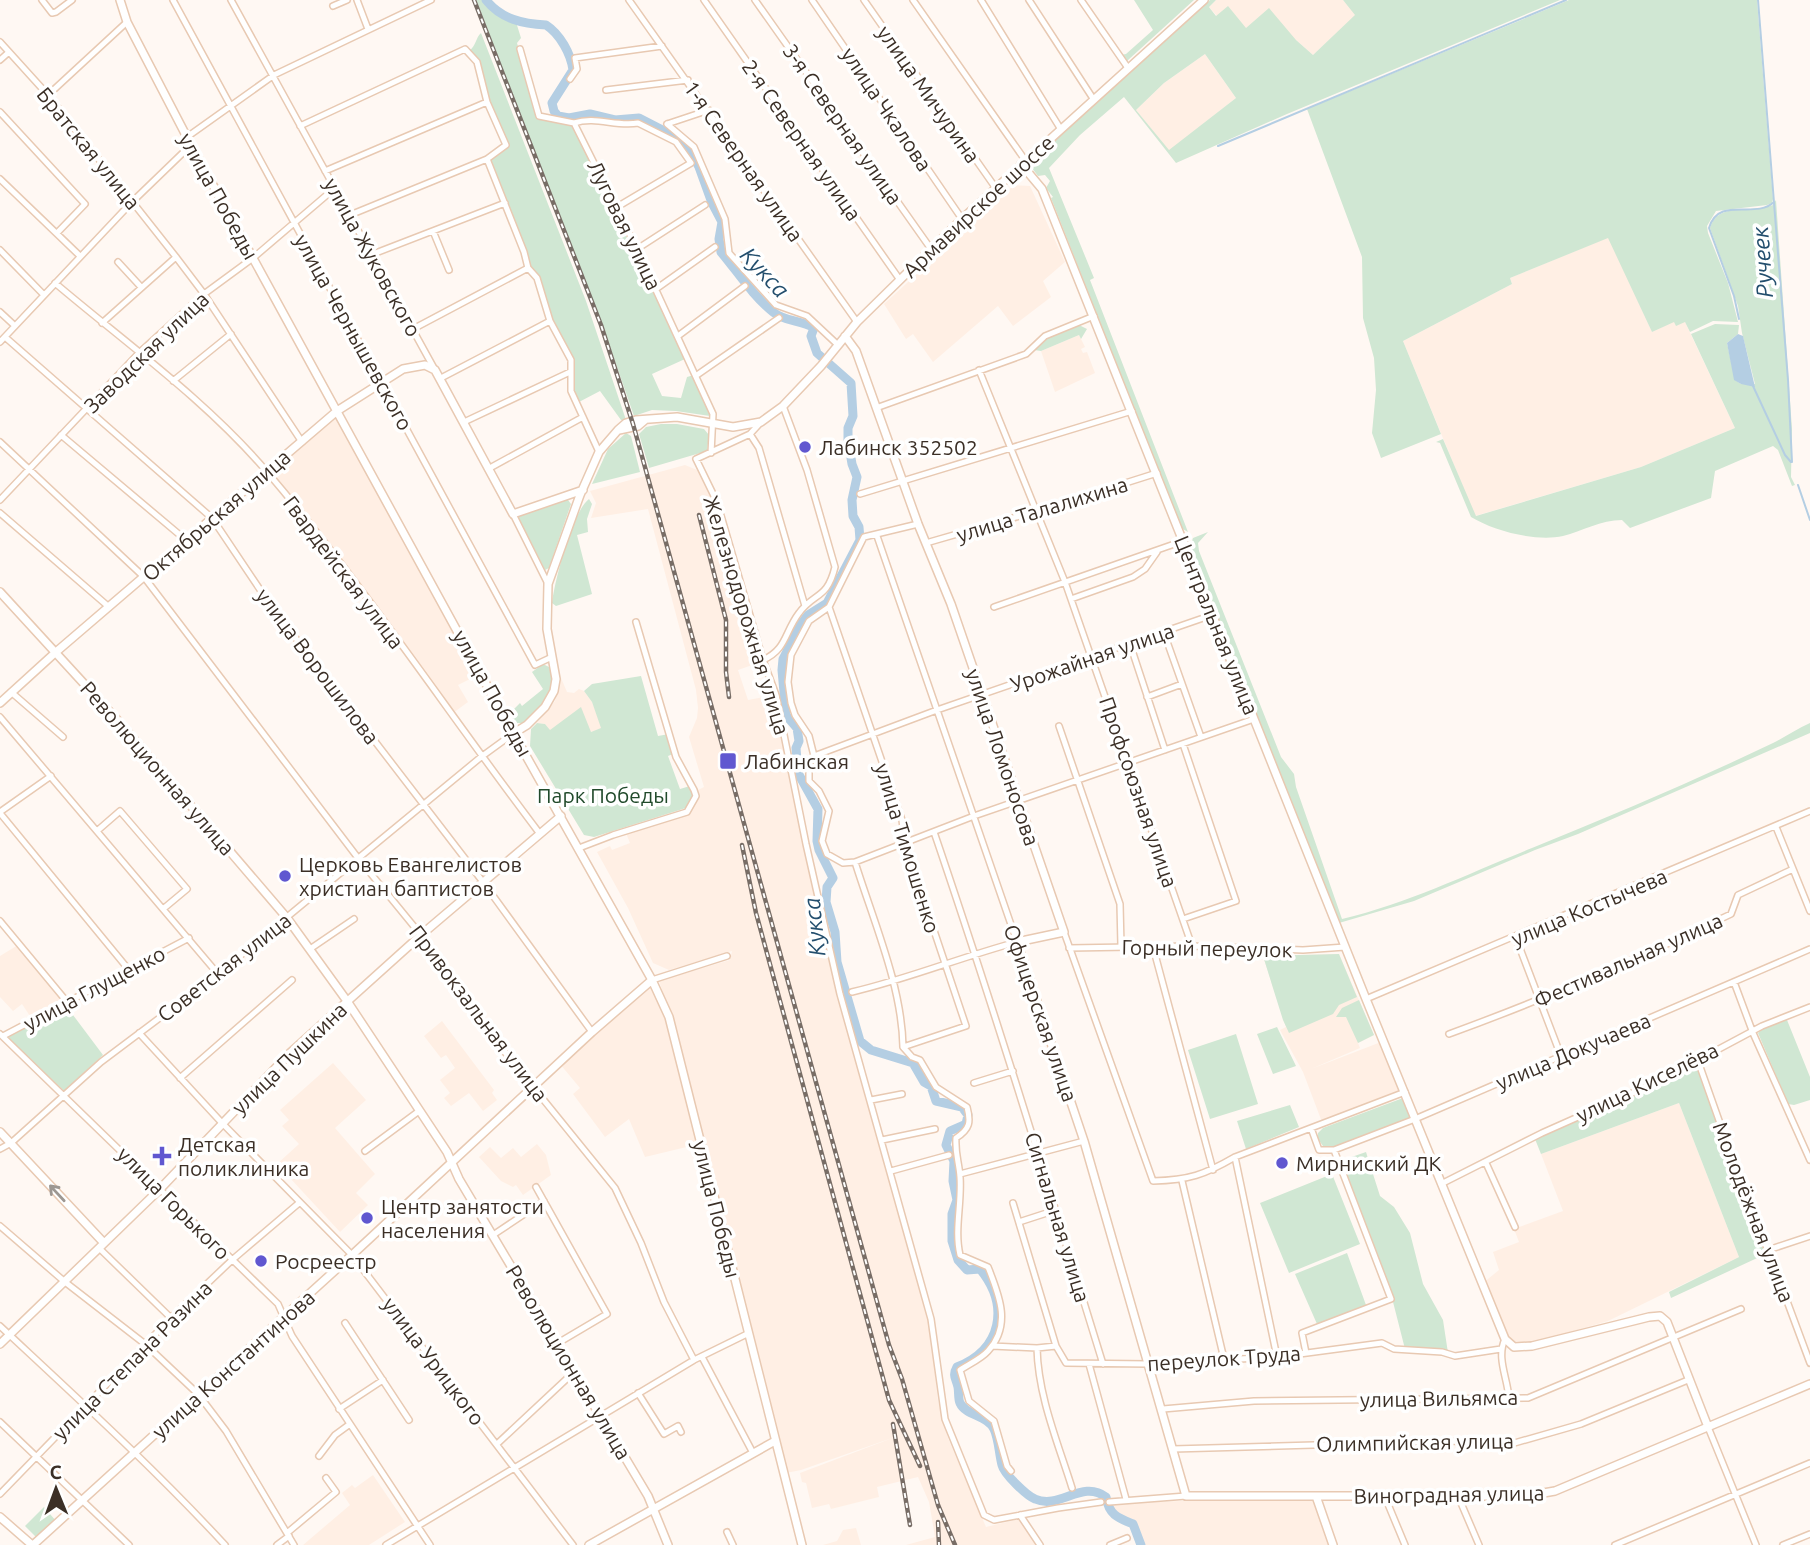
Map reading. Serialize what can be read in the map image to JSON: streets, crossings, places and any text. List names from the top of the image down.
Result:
{
  "streets": {
    "street": [
      "улица Мичурина",
      "улица Чкалова",
      "3-я Северная улица",
      "2-я Северная улица",
      "Братская улица",
      "1-я Северная улица",
      "улица Победы",
      "Армавирское шоссе",
      "Луговая улица",
      "улица Жуковского",
      "улица Чернышевского",
      "Заводская улица",
      "улица Талалихина",
      "Октябрьская улица",
      "Гвардейская улица",
      "Железнодорожная улица",
      "Центральная улица",
      "Урожайная улица",
      "улица Ворошилова",
      "улица Ломоносова",
      "Революционная улица",
      "Профсоюзная улица",
      "улица Тимошенко",
      "улица Костычева",
      "Горный переулок",
      "Фестивальная улица",
      "Советская улица",
      "улица Глущенко",
      "Привокзальная улица",
      "Офицерская улица",
      "улица Докучаева",
      "улица Пушкина",
      "улица Киселёва",
      "улица Горького",
      "Молодёжная улица",
      "Сигнальная улица",
      "переулок Труда",
      "улица Степана Разина",
      "улица Урицкого",
      "улица Константинова",
      "улица Вильямса",
      "Олимпийская улица",
      "Виноградная улица"
    ]
  },
  "crossings": [
    ["улица Мичурина", "Армавирское шоссе"],
    ["улица Чкалова", "Армавирское шоссе"],
    ["3-я Северная улица", "Армавирское шоссе"],
    ["2-я Северная улица", "Армавирское шоссе"],
    ["Братская улица", "Заводская улица"],
    ["Братская улица", "Октябрьская улица"],
    ["1-я Северная улица", "Армавирское шоссе"],
    ["улица Победы", "Заводская улица"],
    ["улица Победы", "Октябрьская улица"],
    ["улица Победы", "Советская улица"],
    ["улица Победы", "улица Пушкина"],
    ["улица Победы", "улица Константинова"],
    ["Армавирское шоссе", "Железнодорожная улица"],
    ["Армавирское шоссе", "Центральная улица"],
    ["Армавирское шоссе", "улица Ломоносова"],
    ["улица Жуковского", "Заводская улица"],
    ["улица Жуковского", "Октябрьская улица"],
    ["улица Чернышевского", "Заводская улица"],
    ["улица Чернышевского", "Октябрьская улица"],
    ["Заводская улица", "Гвардейская улица"],
    ["Заводская улица", "улица Ворошилова"],
    ["Заводская улица", "Привокзальная улица"],
    ["улица Талалихина", "Центральная улица"],
    ["улица Талалихина", "улица Ломоносова"],
    ["улица Талалихина", "Профсоюзная улица"],
    ["Октябрьская улица", "Гвардейская улица"],
    ["Октябрьская улица", "улица Ворошилова"],
    ["Октябрьская улица", "Революционная улица"],
    ["Октябрьская улица", "Привокзальная улица"],
    ["Гвардейская улица", "Советская улица"],
    ["Гвардейская улица", "улица Пушкина"],
    ["Железнодорожная улица", "Урожайная улица"],
    ["Железнодорожная улица", "улица Тимошенко"],
    ["Центральная улица", "Урожайная улица"],
    ["Центральная улица", "улица Костычева"],
    ["Центральная улица", "Горный переулок"],
    ["Центральная улица", "улица Докучаева"],
    ["Центральная улица", "улица Киселёва"],
    ["Урожайная улица", "улица Ломоносова"],
    ["Урожайная улица", "Профсоюзная улица"],
    ["Урожайная улица", "улица Тимошенко"],
    ["Урожайная улица", "Офицерская улица"],
    ["улица Ворошилова", "Советская улица"],
    ["улица Ворошилова", "улица Пушкина"],
    ["улица Ворошилова", "улица Константинова"],
    ["улица Ломоносова", "Горный переулок"],
    ["Революционная улица", "Советская улица"],
    ["Революционная улица", "улица Пушкина"],
    ["Революционная улица", "улица Константинова"],
    ["Профсоюзная улица", "Горный переулок"],
    ["Советская улица", "Привокзальная улица"],
    ["Советская улица", "улица Горького"],
    ["Советская улица", "улица Урицкого"],
    ["улица Глущенко", "улица Горького"],
    ["Привокзальная улица", "улица Пушкина"],
    ["Привокзальная улица", "улица Константинова"],
    ["Офицерская улица", "переулок Труда"],
    ["Офицерская улица", "улица Вильямса"],
    ["Офицерская улица", "Олимпийская улица"],
    ["Офицерская улица", "Виноградная улица"],
    ["улица Пушкина", "улица Горького"],
    ["улица Пушкина", "улица Урицкого"],
    ["улица Киселёва", "Молодёжная улица"],
    ["улица Горького", "улица Степана Разина"],
    ["улица Горького", "улица Константинова"],
    ["Сигнальная улица", "переулок Труда"],
    ["улица Степана Разина", "улица Урицкого"],
    ["улица Урицкого", "улица Константинова"]
  ],
  "water": ["Ручеек", "Кукса"],
  "parks": ["Парк Победы"],
  "places": {
    "other": [
      "Лабинск 352502",
      "Церковь Евангелистов христиан баптистов",
      "Мирниский ДК",
      "Центр занятости населения",
      "Росреестр"
    ],
    "transit": ["Лабинская"],
    "health": ["Детская поликлиника"]
  },
  "north": "top"
}
